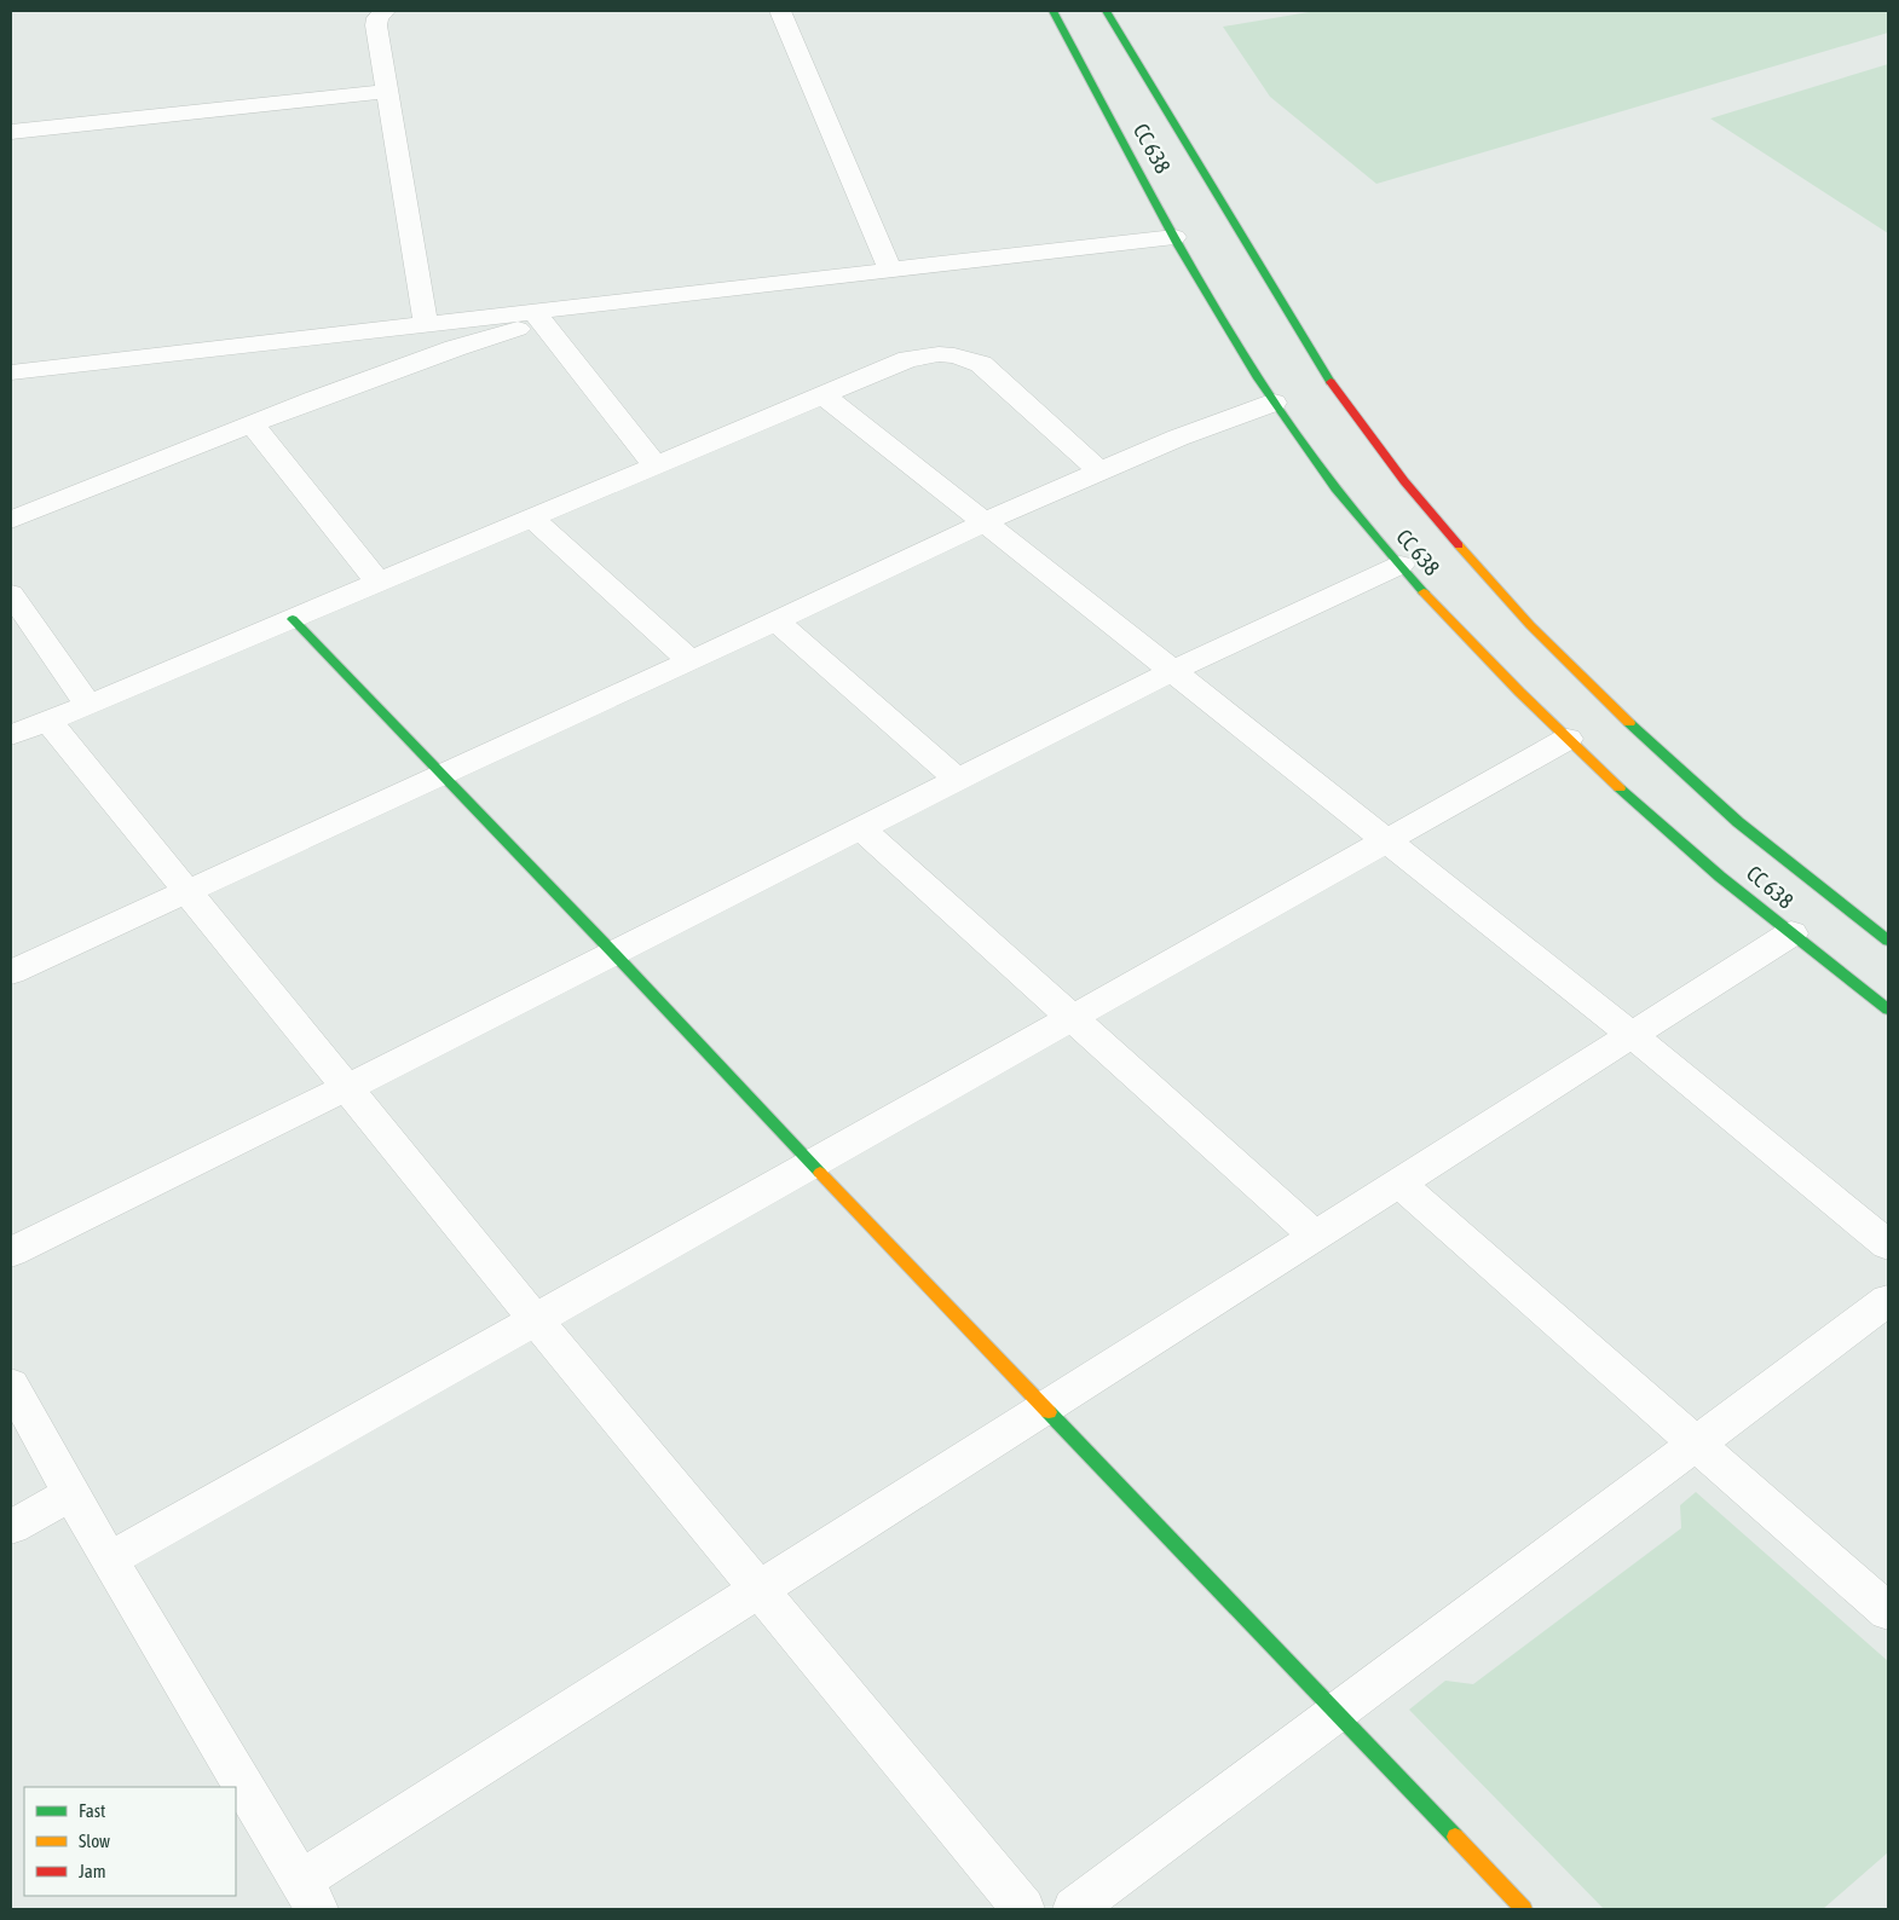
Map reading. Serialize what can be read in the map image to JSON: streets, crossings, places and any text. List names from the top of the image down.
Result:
{
  "streets": {
    "main road": ["CC 638"]
  },
  "legend": ["Fast", "Slow", "Jam"]
}
